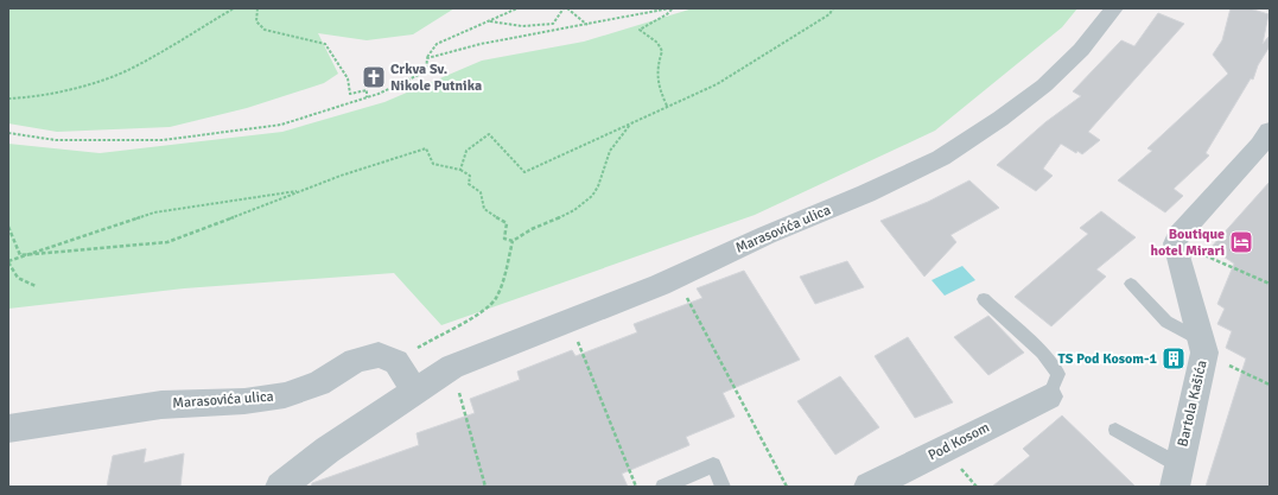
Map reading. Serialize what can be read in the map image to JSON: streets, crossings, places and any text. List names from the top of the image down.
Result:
{
  "streets": {
    "street": ["Marasovića ulica", "Bartola Kašića", "Pod Kosom"]
  },
  "places": {
    "church": ["Crkva Sv. Nikole Putnika"],
    "hotel": ["Boutique hotel Mirari"],
    "building": ["TS Pod Kosom-1"]
  }
}
